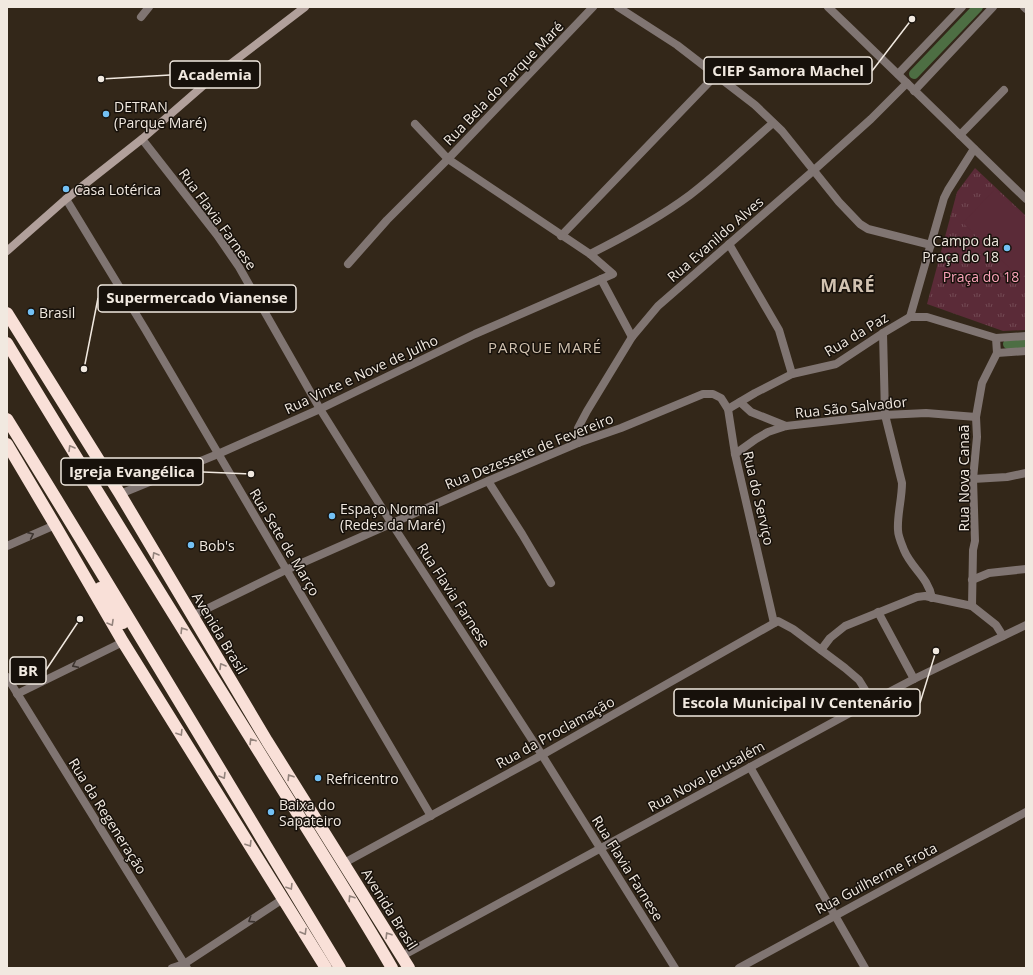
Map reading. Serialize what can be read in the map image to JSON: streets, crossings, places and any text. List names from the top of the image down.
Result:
{
  "streets": {
    "highway": ["Avenida Brasil"],
    "street": [
      "Rua Bela do Parque Maré",
      "Rua Flavia Farnese",
      "Rua Evanildo Alves",
      "Rua da Paz",
      "Rua Vinte e Nove de Julho",
      "Rua São Salvador",
      "Rua Dezessete de Fevereiro",
      "Rua Nova Canaã",
      "Rua do Serviço",
      "Rua Sete de Março",
      "Rua da Proclamação",
      "Rua Nova Jerusalém",
      "Rua da Regeneração",
      "Rua Guilherme Frota"
    ]
  },
  "crossings": [
    ["Rua Flavia Farnese", "Rua Vinte e Nove de Julho"],
    ["Rua Flavia Farnese", "Rua Dezessete de Fevereiro"],
    ["Rua Flavia Farnese", "Rua da Proclamação"],
    ["Rua Flavia Farnese", "Rua Nova Jerusalém"],
    ["Rua Evanildo Alves", "Rua Dezessete de Fevereiro"],
    ["Rua da Paz", "Rua Dezessete de Fevereiro"],
    ["Rua da Paz", "Rua do Serviço"],
    ["Rua Vinte e Nove de Julho", "Rua Sete de Março"],
    ["Rua Vinte e Nove de Julho", "Avenida Brasil"],
    ["Rua São Salvador", "Rua Nova Canaã"],
    ["Rua São Salvador", "Rua do Serviço"],
    ["Rua Dezessete de Fevereiro", "Rua do Serviço"],
    ["Rua Dezessete de Fevereiro", "Rua Sete de Março"],
    ["Rua Dezessete de Fevereiro", "Avenida Brasil"],
    ["Rua do Serviço", "Rua da Proclamação"],
    ["Rua Sete de Março", "Rua da Proclamação"],
    ["Avenida Brasil", "Rua da Proclamação"],
    ["Avenida Brasil", "Rua Nova Jerusalém"]
  ],
  "districts": ["MARÉ", "PARQUE MARÉ"],
  "parks": ["Praça do 18"],
  "places": [
    "CIEP Samora Machel",
    "Academia",
    "DETRAN (Parque Maré)",
    "Casa Lotérica",
    "Campo da Praça do 18",
    "Brasil",
    "Supermercado Vianense",
    "Igreja Evangélica",
    "Espaço Normal (Redes da Maré)",
    "Bob's",
    "BR",
    "Escola Municipal IV Centenário",
    "Refricentro",
    "Baixa do Sapateiro"
  ]
}
